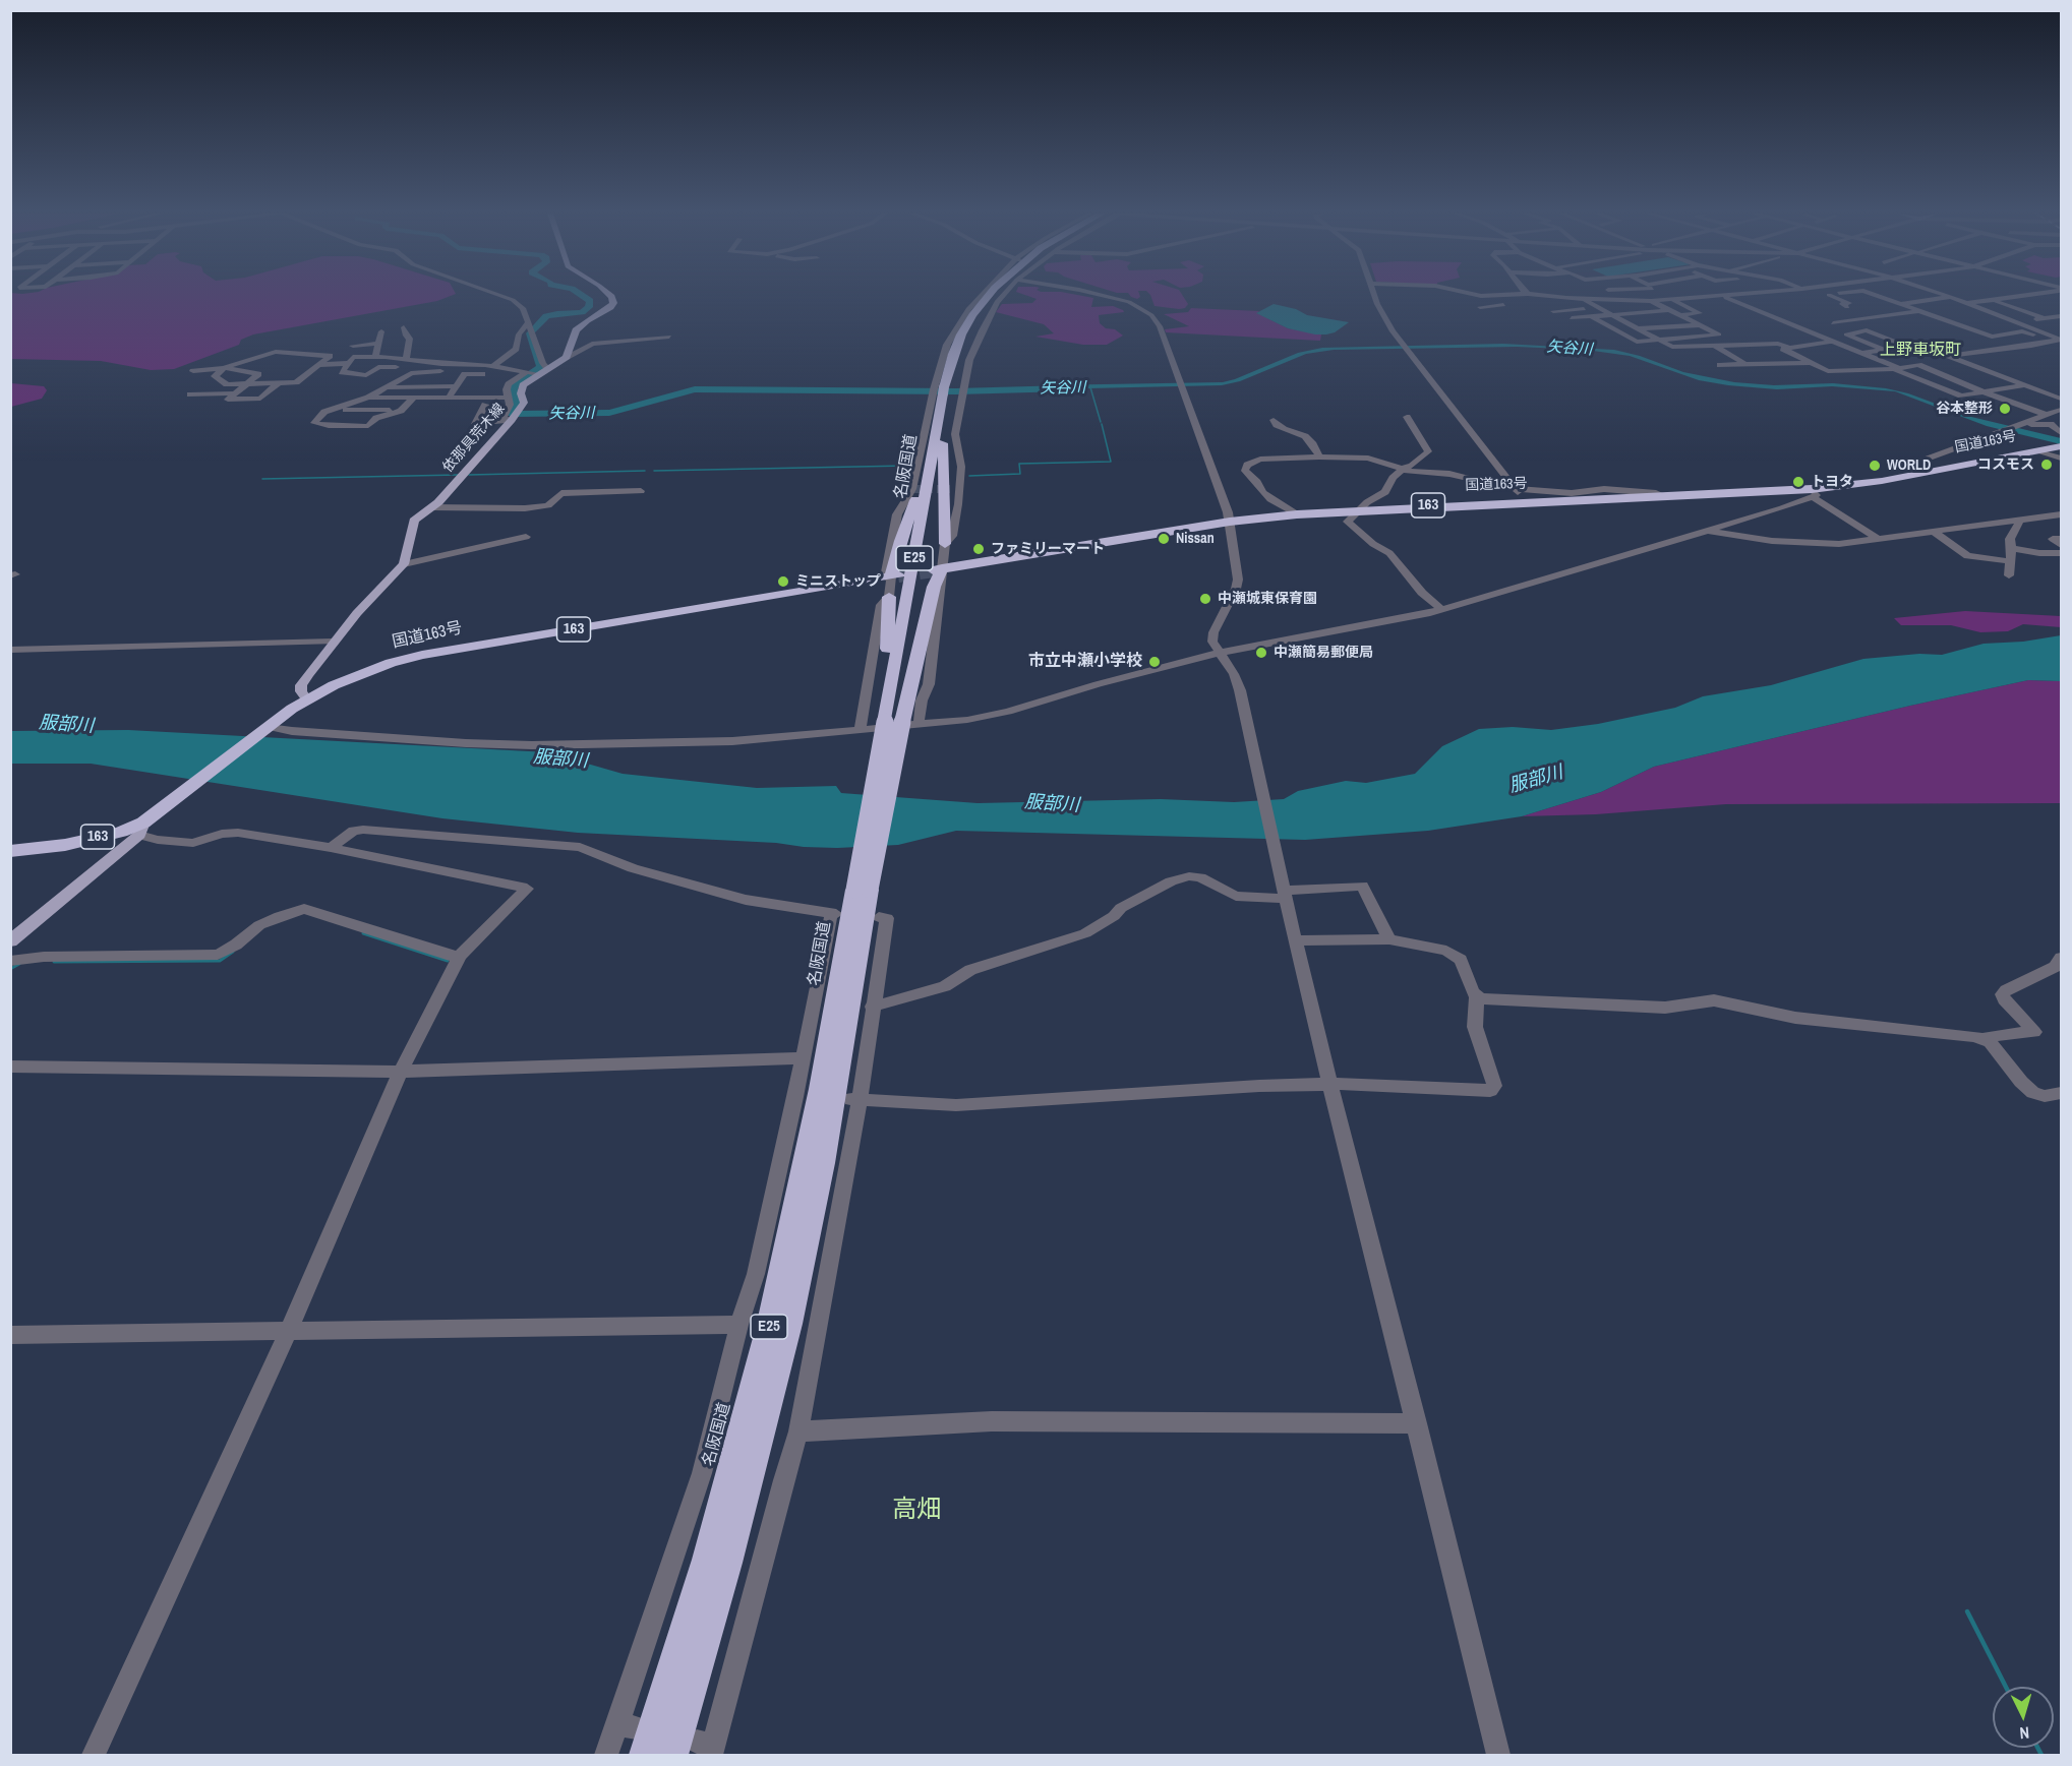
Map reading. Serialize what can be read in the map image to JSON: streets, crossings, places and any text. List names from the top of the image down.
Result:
{
  "streets": {
    "highway": [
      "国道163号",
      "名阪国道",
      "163",
      "E25"
    ],
    "main road": ["依那具荒木線"]
  },
  "crossings": [
    ["依那具荒木線", "国道163号"],
    ["名阪国道", "E25"]
  ],
  "districts": ["上野車坂町", "高畑"],
  "water": ["矢谷川", "服部川"],
  "places": [
    "谷本整形",
    "コスモス",
    "WORLD",
    "トヨタ",
    "Nissan",
    "ファミリーマート",
    "ミニストップ",
    "中瀬城東保育園",
    "中瀬簡易郵便局",
    "市立中瀬小学校"
  ],
  "north": "bottom"
}
